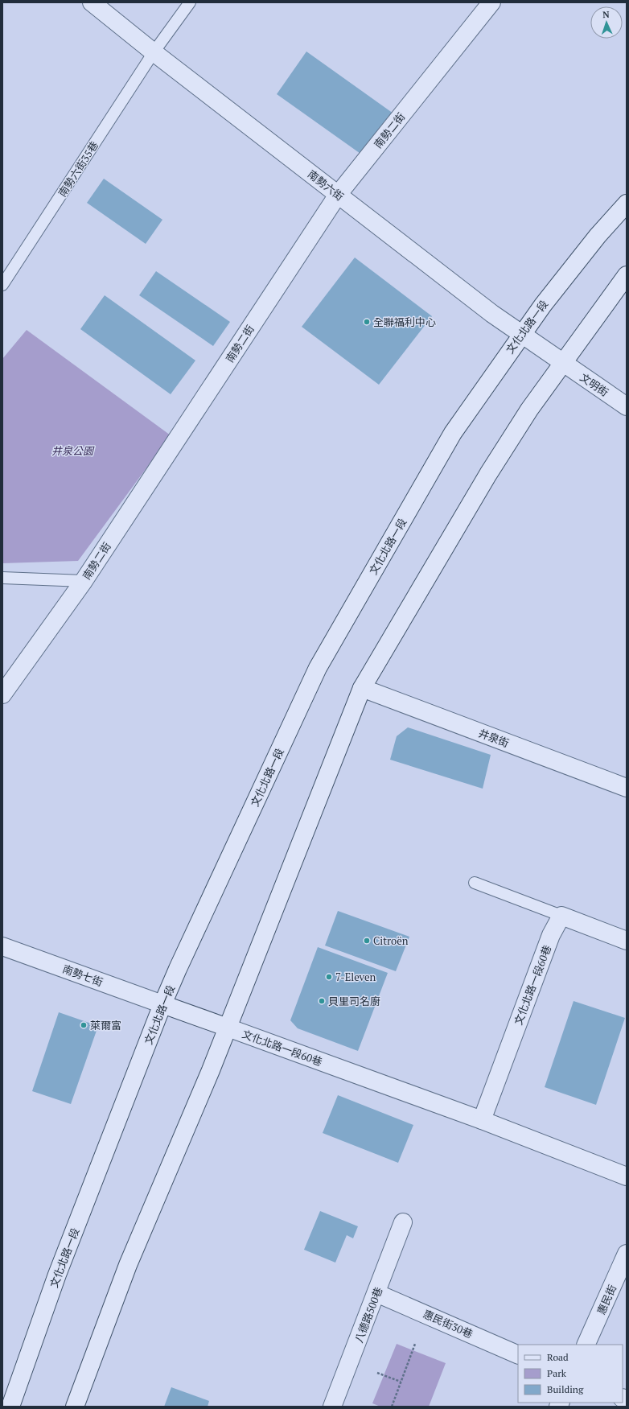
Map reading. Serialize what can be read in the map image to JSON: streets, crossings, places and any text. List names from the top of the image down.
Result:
{
  "streets": {
    "street": [
      "南勢二街",
      "南勢六街",
      "文化北路一段",
      "文明街",
      "井泉街",
      "南勢七街",
      "文化北路一段60巷",
      "惠民街",
      "八德路500巷",
      "惠民街30巷"
    ],
    "lane": ["南勢六街35巷"]
  },
  "crossings": [
    ["南勢二街", "南勢六街"],
    ["南勢六街35巷", "南勢六街"],
    ["南勢六街", "文化北路一段"],
    ["南勢六街", "文明街"],
    ["文化北路一段", "南勢七街"],
    ["南勢七街", "文化北路一段60巷"],
    ["八德路500巷", "惠民街30巷"]
  ],
  "parks": ["井泉公園"],
  "places": [
    "全聯福利中心",
    "Citroën",
    "7-Eleven",
    "貝里司名廚",
    "萊爾富"
  ],
  "legend": ["Road", "Park", "Building"],
  "north": "top"
}
